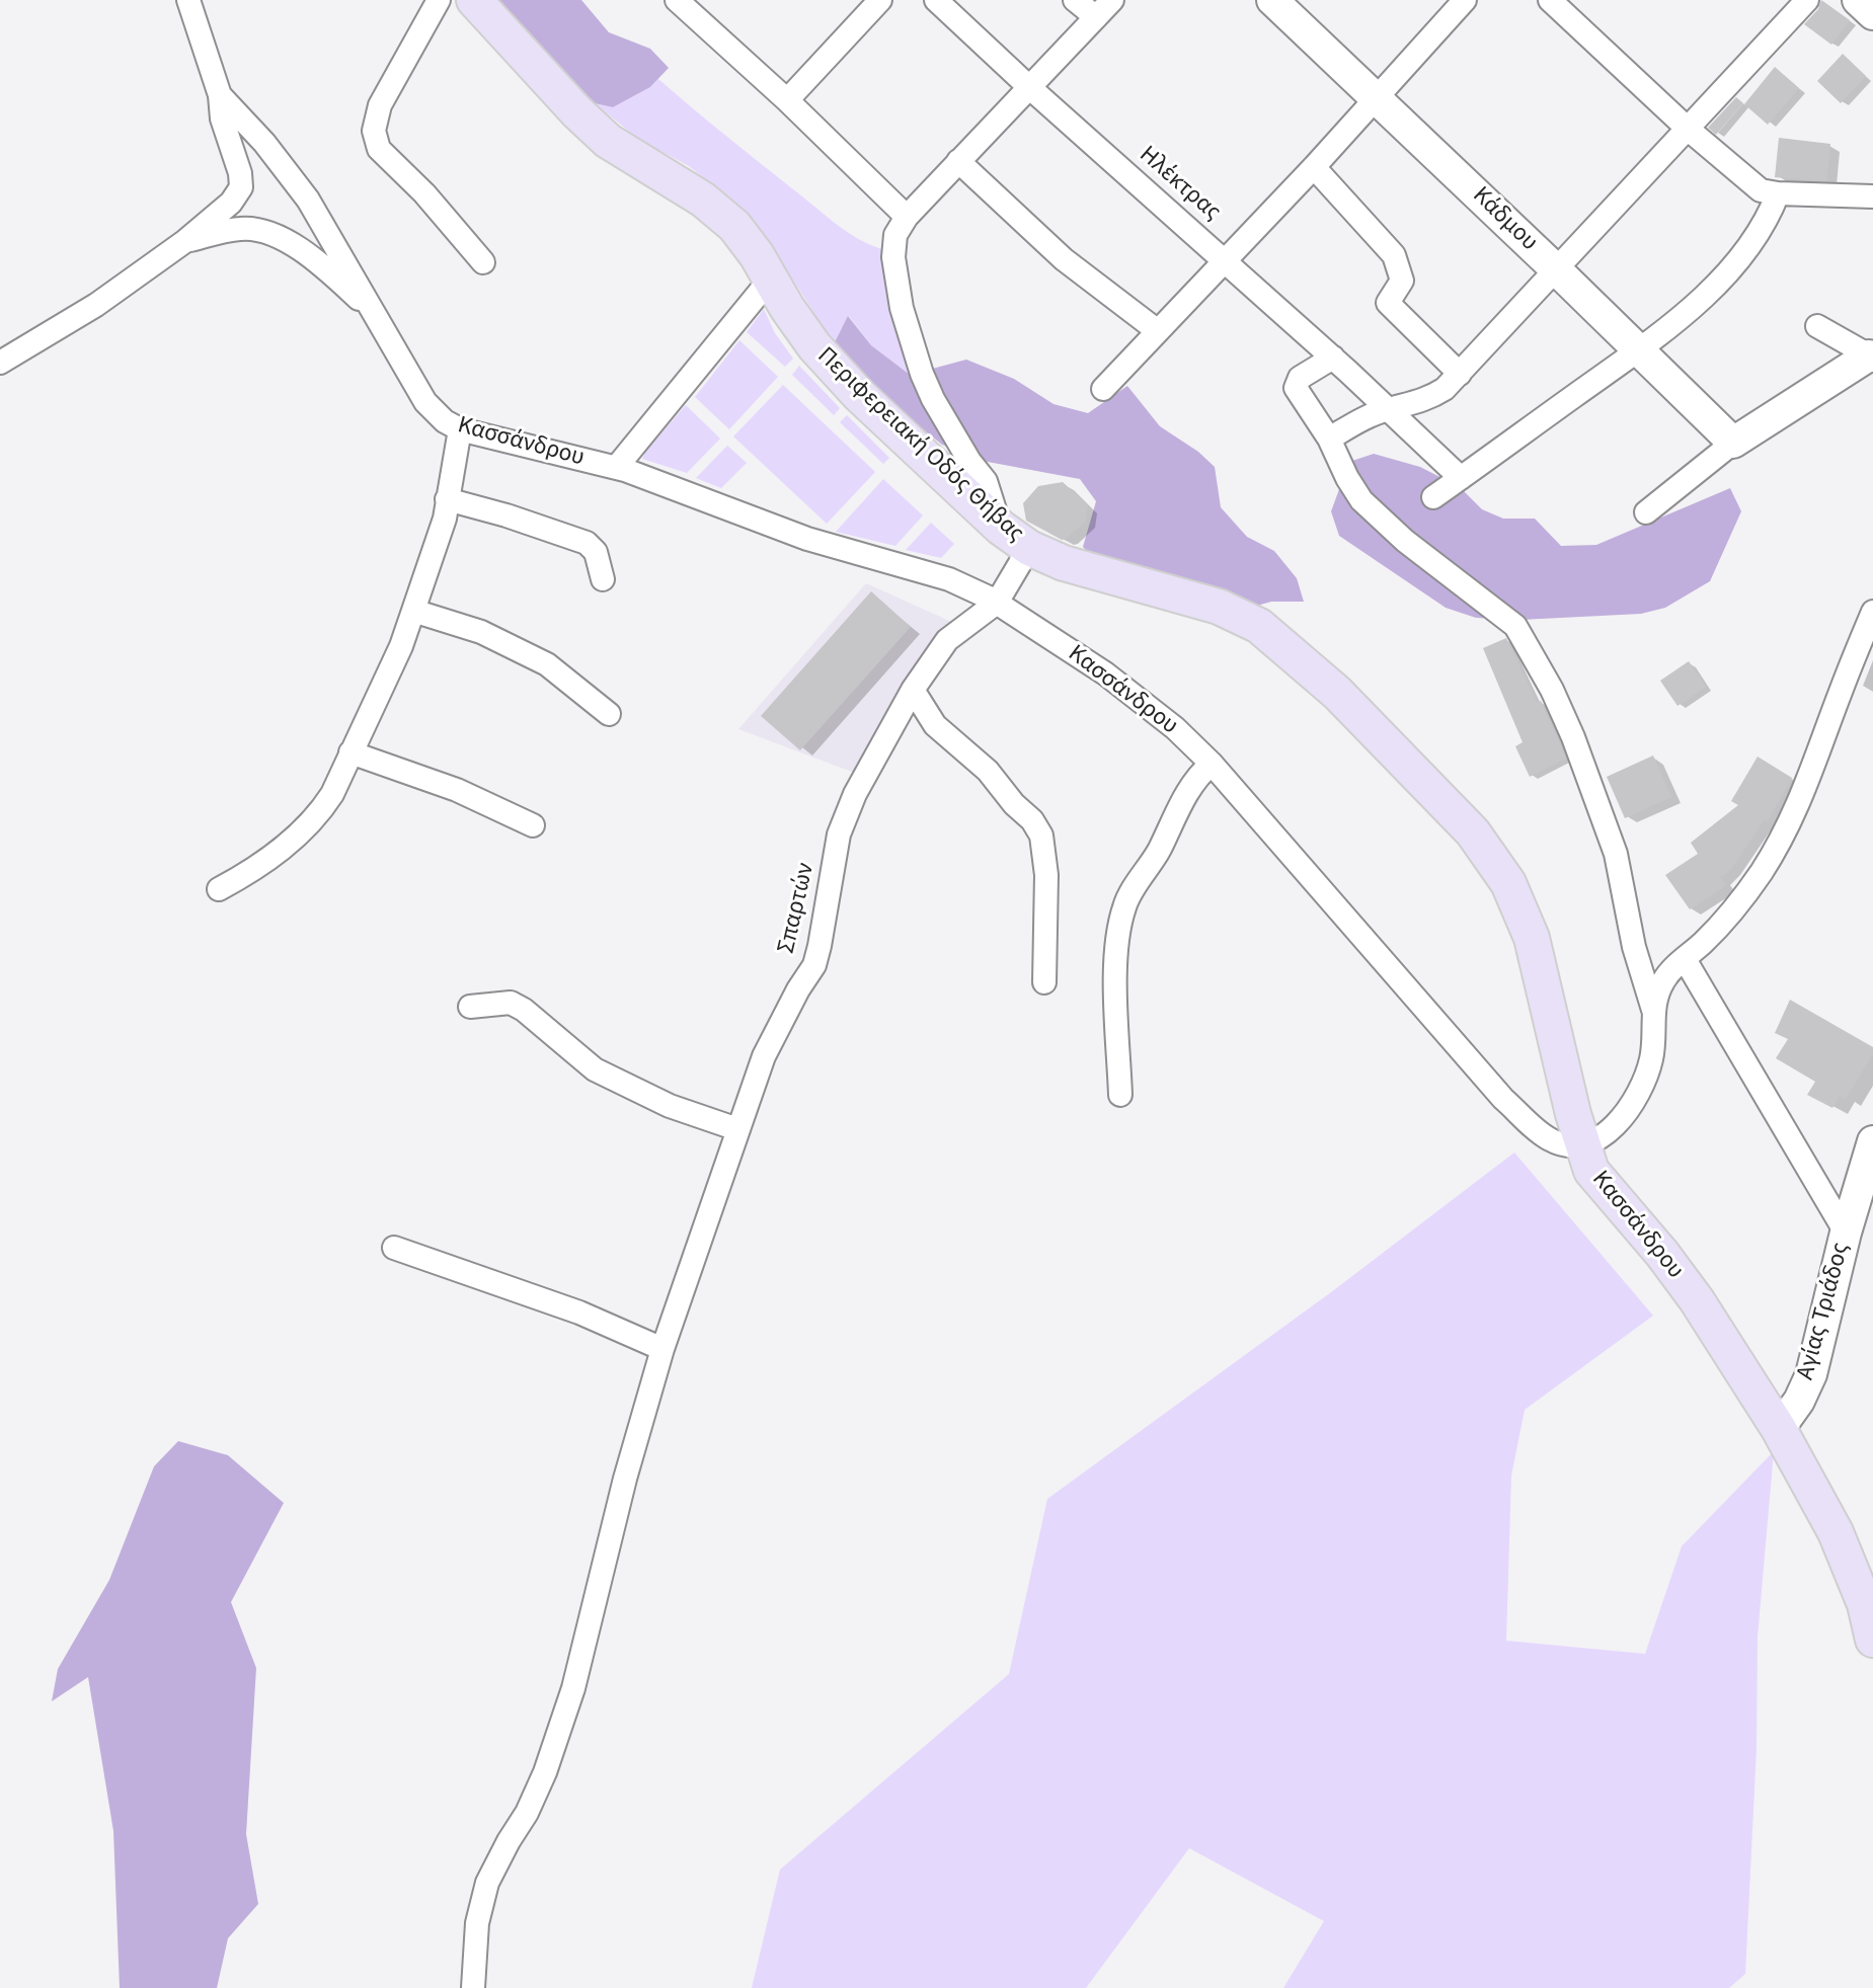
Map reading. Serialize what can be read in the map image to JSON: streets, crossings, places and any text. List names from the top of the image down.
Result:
{
  "streets": {
    "main road": [
      "Κάδμου",
      "Κασσάνδρου",
      "Περιφερειακή Οδός Θήβας",
      "Αγίας Τριάδος"
    ],
    "street": ["Ηλέκτρας", "Σπαρτών"]
  },
  "crossings": [
    ["Κασσάνδρου", "Περιφερειακή Οδός Θήβας"],
    ["Κασσάνδρου", "Σπαρτών"],
    ["Κασσάνδρου", "Αγίας Τριάδος"]
  ]
}
